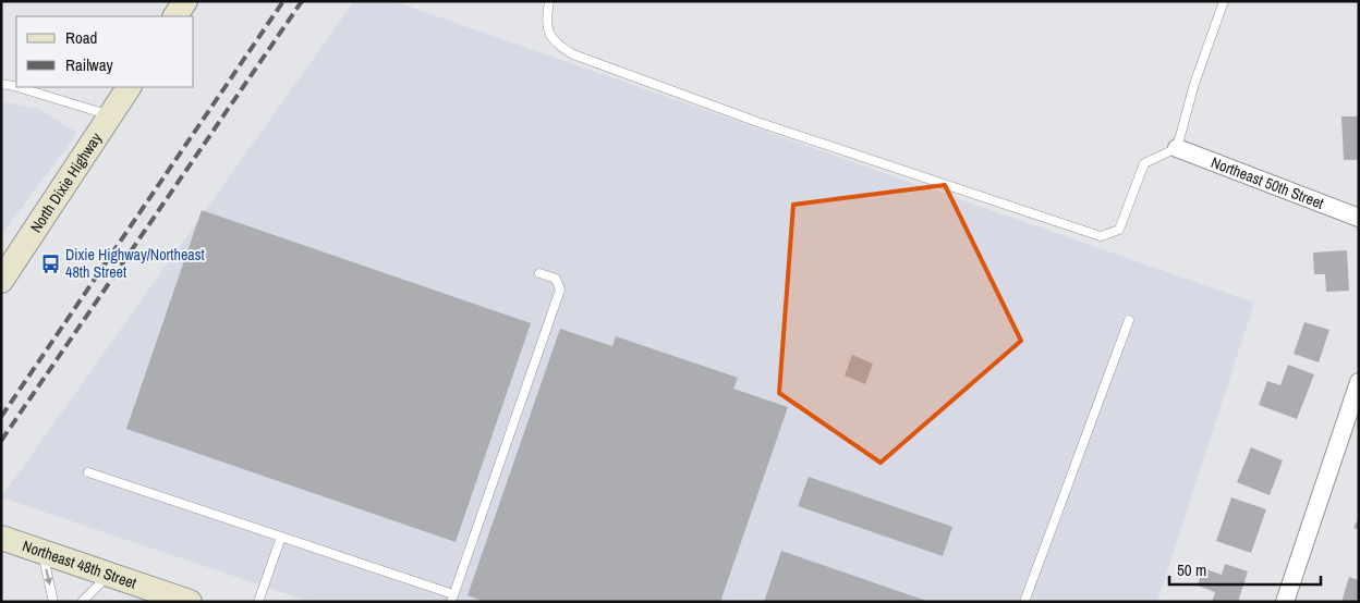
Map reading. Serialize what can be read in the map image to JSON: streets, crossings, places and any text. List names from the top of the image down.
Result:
{
  "streets": {
    "main road": ["North Dixie Highway", "Northeast 48th Street"],
    "street": ["Northeast 50th Street"]
  },
  "places": {
    "bus stop": ["Dixie Highway/Northeast 48th Street"]
  },
  "legend": ["Road", "Railway"],
  "scale_bar": "50 m"
}
